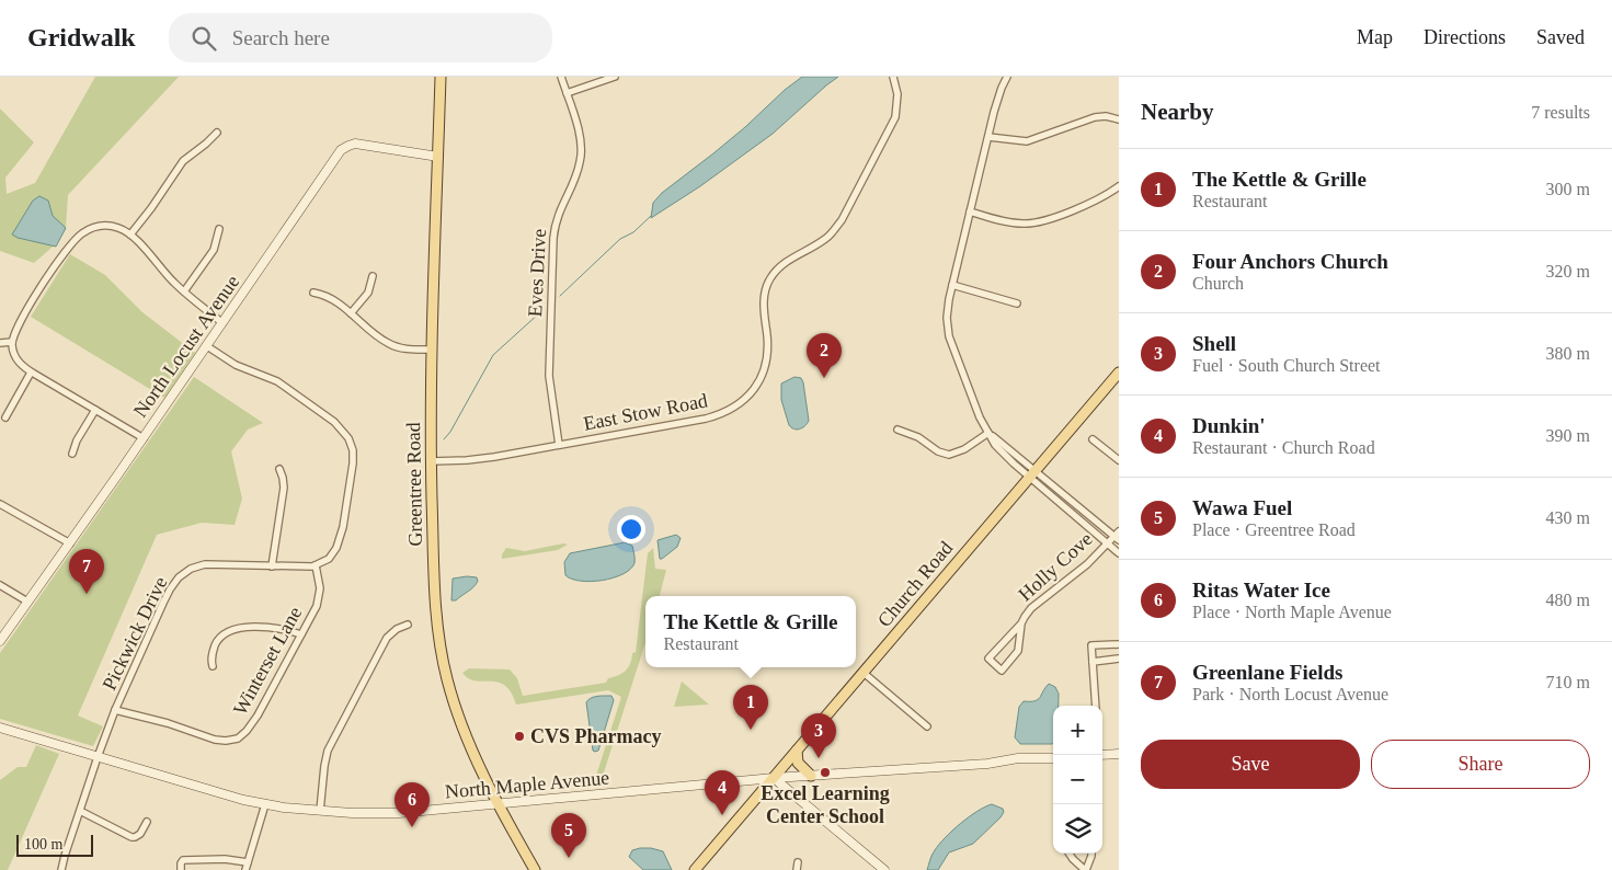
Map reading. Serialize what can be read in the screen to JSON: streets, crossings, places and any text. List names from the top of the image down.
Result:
{
  "streets": {
    "main road": [
      "North Locust Avenue",
      "Greentree Road",
      "Church Road",
      "North Maple Avenue"
    ],
    "street": [
      "Eves Drive",
      "East Stow Road",
      "Holly Cove",
      "Pickwick Drive",
      "Winterset Lane"
    ]
  },
  "crossings": [
    ["Eves Drive", "East Stow Road"],
    ["North Locust Avenue", "Greentree Road"],
    ["East Stow Road", "Greentree Road"],
    ["Greentree Road", "North Maple Avenue"],
    ["Church Road", "North Maple Avenue"],
    ["Pickwick Drive", "Winterset Lane"],
    ["Pickwick Drive", "North Maple Avenue"]
  ],
  "places": ["CVS Pharmacy", "Excel Learning Center School"],
  "scale_bar": "100 m",
  "page": {
    "header": "Gridwalk",
    "search": "Search here",
    "nav": ["Map", "Directions", "Saved"],
    "heading": ["Nearby", "7 results"],
    "list": [
      {
        "mark": "1",
        "name": "The Kettle & Grille",
        "note": "Restaurant",
        "value": "300 m"
      },
      {
        "mark": "2",
        "name": "Four Anchors Church",
        "note": "Church",
        "value": "320 m"
      },
      {
        "mark": "3",
        "name": "Shell",
        "note": "Fuel · South Church Street",
        "value": "380 m"
      },
      {
        "mark": "4",
        "name": "Dunkin'",
        "note": "Restaurant · Church Road",
        "value": "390 m"
      },
      {
        "mark": "5",
        "name": "Wawa Fuel",
        "note": "Place · Greentree Road",
        "value": "430 m"
      },
      {
        "mark": "6",
        "name": "Ritas Water Ice",
        "note": "Place · North Maple Avenue",
        "value": "480 m"
      },
      {
        "mark": "7",
        "name": "Greenlane Fields",
        "note": "Park · North Locust Avenue",
        "value": "710 m"
      }
    ],
    "pins": [
      "2",
      "7",
      "1",
      "3",
      "4",
      "6",
      "5"
    ],
    "popup": ["The Kettle & Grille", "Restaurant"],
    "map_buttons": ["+", "−"],
    "buttons": ["Save", "Share"],
    "scale": "100 m"
  }
}
